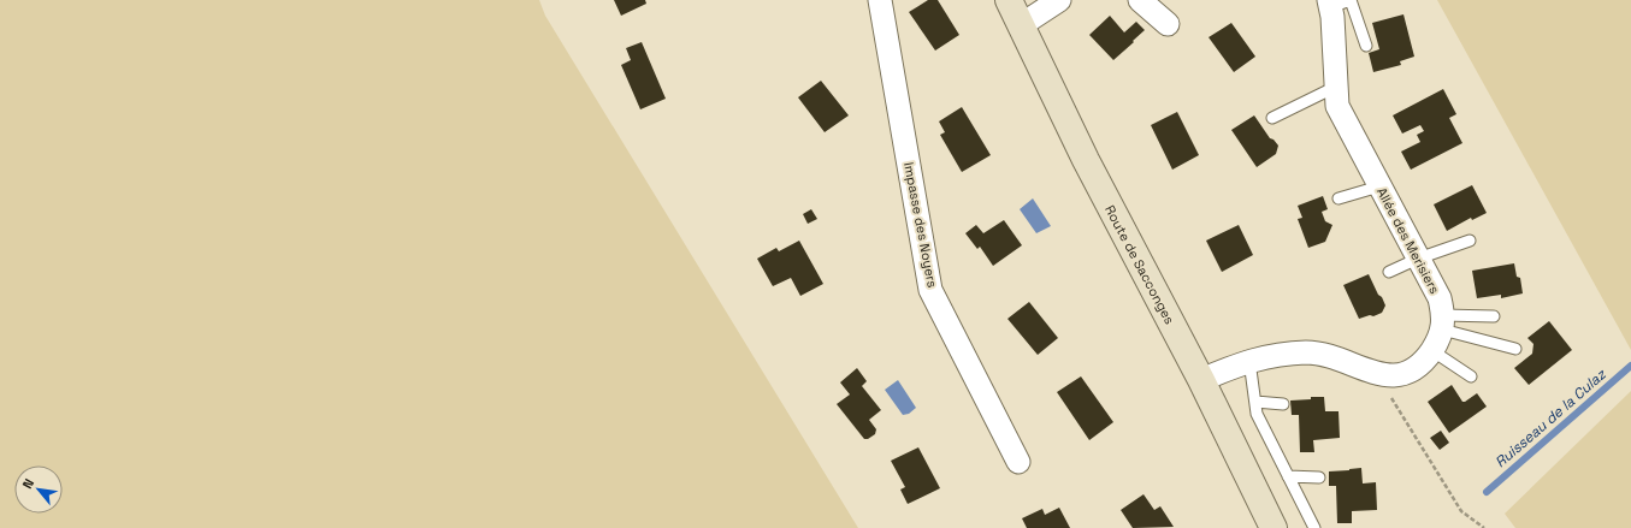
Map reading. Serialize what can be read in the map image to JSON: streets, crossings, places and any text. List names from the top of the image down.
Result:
{
  "streets": {
    "street": ["Impasse des Noyers", "Allée des Merisiers", "Route de Sacconges"]
  },
  "water": ["Ruisseau de la Culaz"],
  "north": "top left"
}
